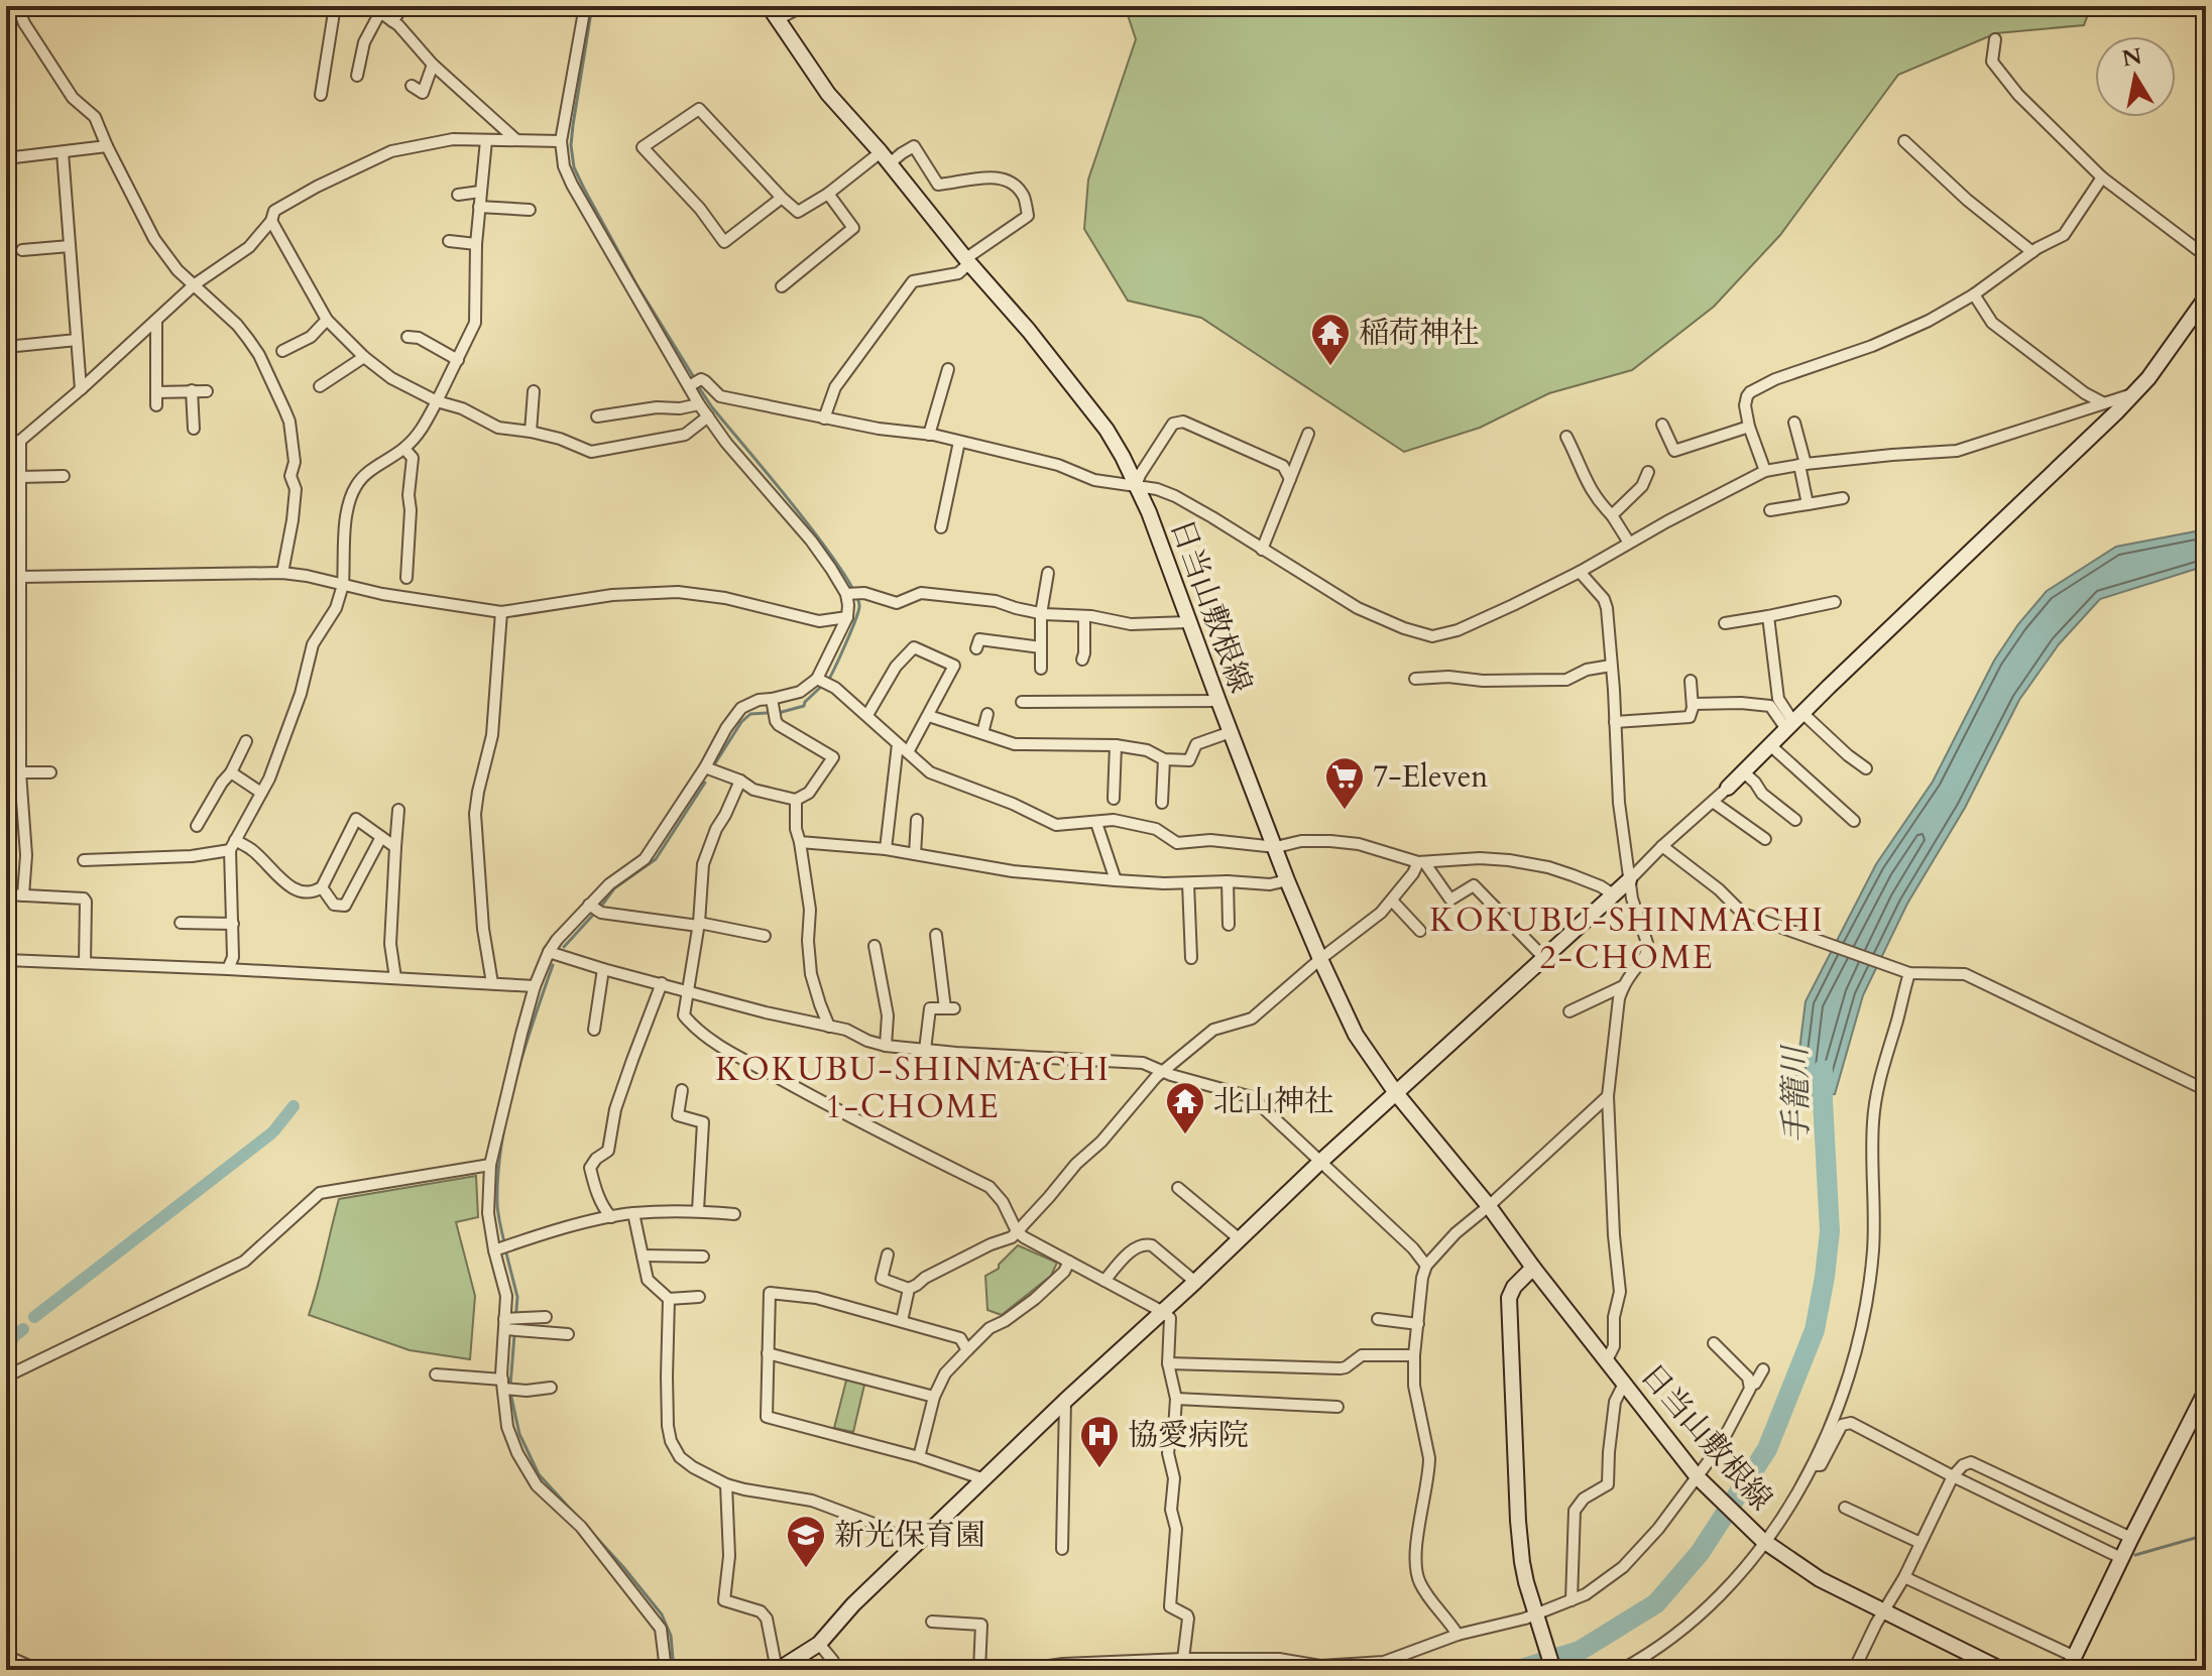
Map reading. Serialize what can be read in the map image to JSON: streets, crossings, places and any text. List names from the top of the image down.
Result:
{
  "streets": {
    "main road": ["日当山敷根線"]
  },
  "districts": ["KOKUBU-SHINMACHI 2-CHOME", "KOKUBU-SHINMACHI 1-CHOME"],
  "water": ["手籠川"],
  "places": {
    "temple": ["稲荷神社", "北山神社"],
    "supermarket": ["7-Eleven"],
    "hospital": ["協愛病院"],
    "school or university": ["新光保育園"]
  },
  "north": "top"
}
